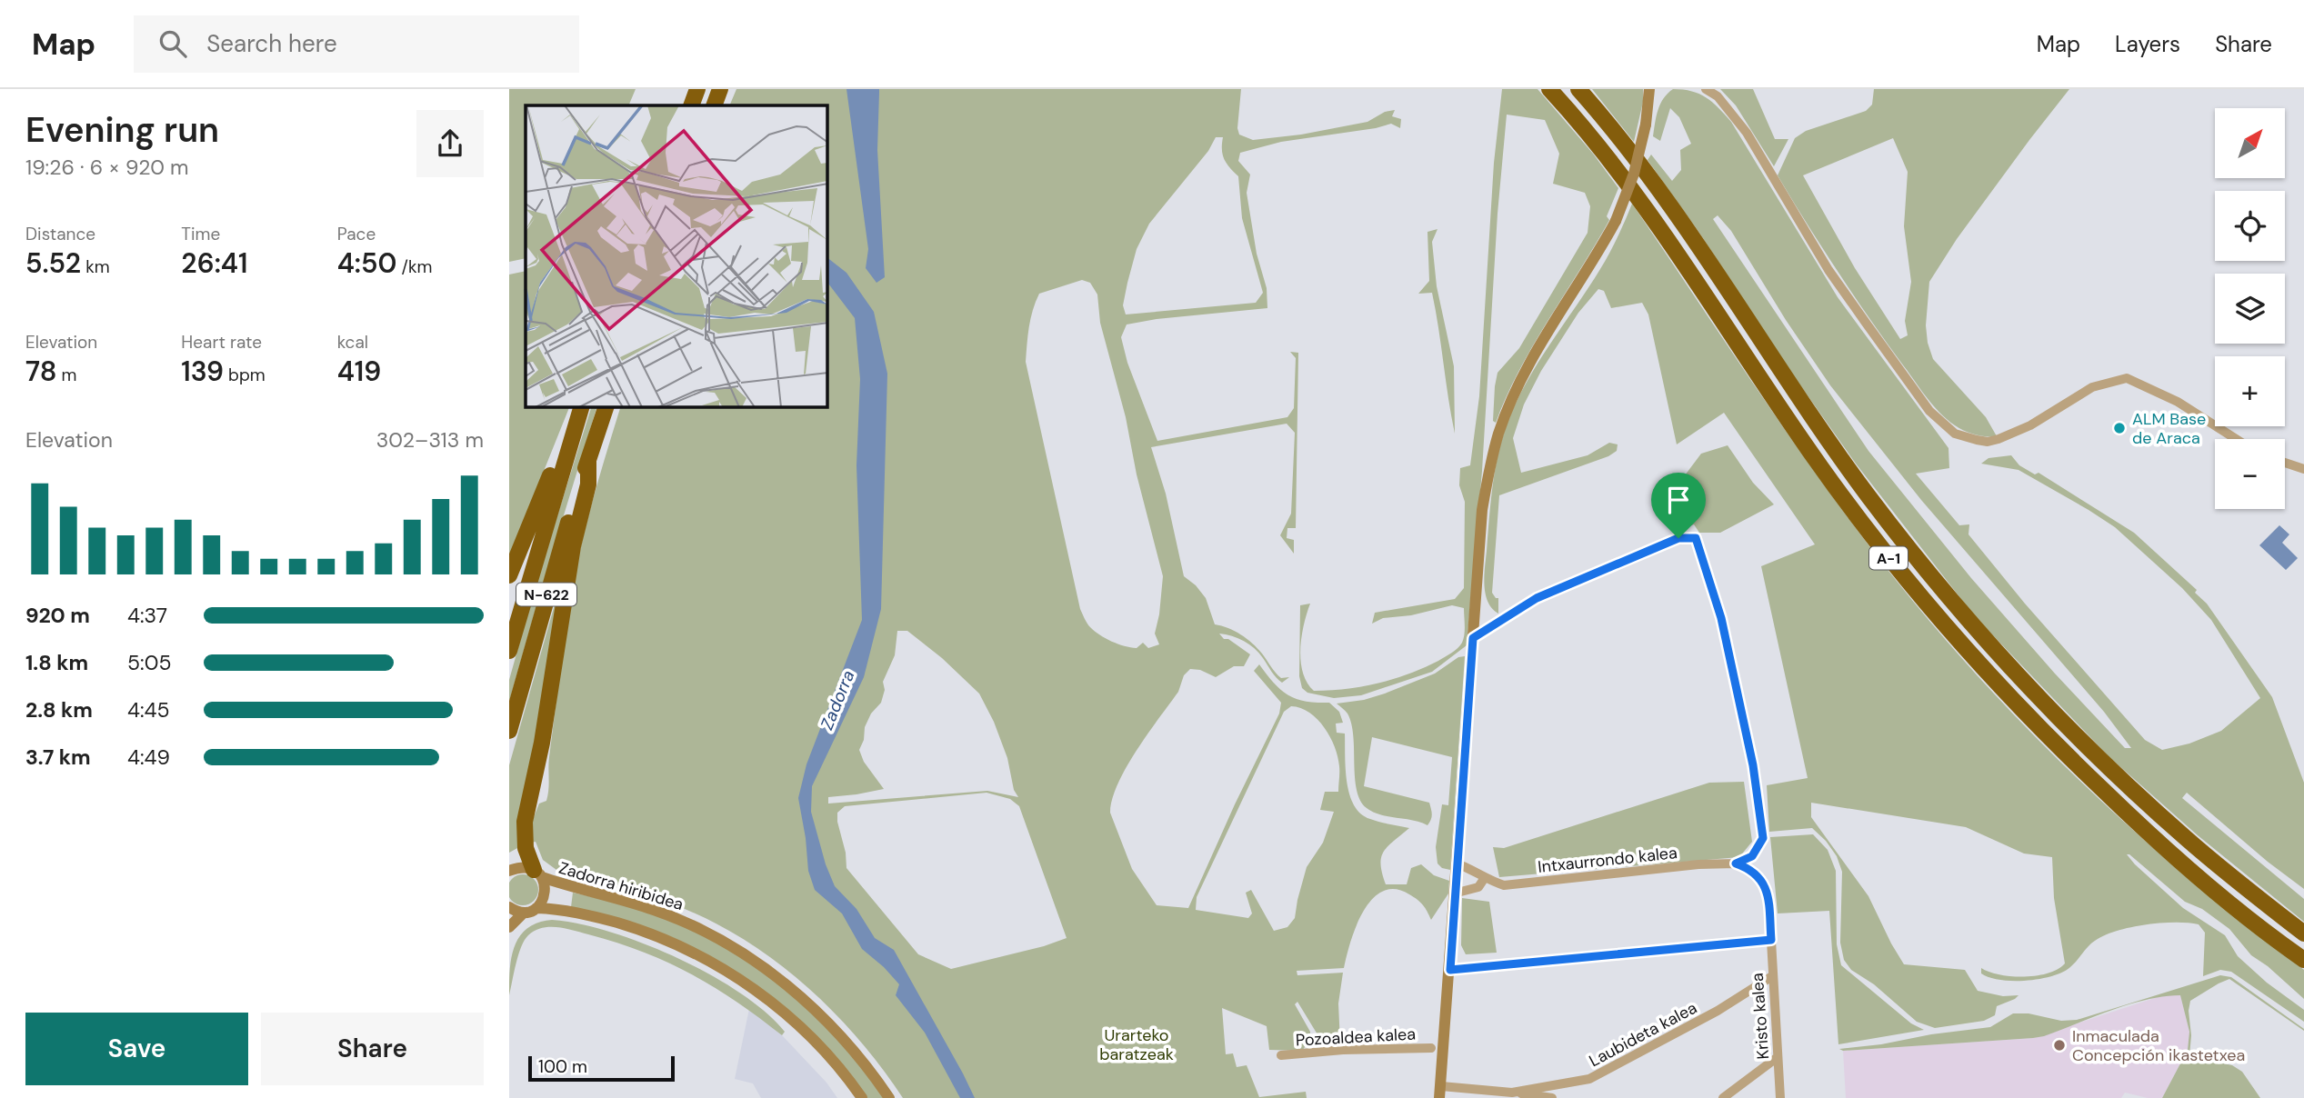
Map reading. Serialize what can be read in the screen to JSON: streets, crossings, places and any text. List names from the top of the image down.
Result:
{
  "streets": {
    "highway": ["A-1", "N-622"],
    "street": [
      "Intxaurrondo kalea",
      "Zadorra hiribidea",
      "Kristo kalea",
      "Laubideta kalea",
      "Pozoaldea kalea"
    ]
  },
  "crossings": [
    ["Intxaurrondo kalea", "Kristo kalea"],
    ["Kristo kalea", "Laubideta kalea"]
  ],
  "water": ["Zadorra"],
  "parks": ["Urarteko baratzeak"],
  "places": ["ALM Base de Araca", "Inmaculada Concepción ikastetxea"],
  "scale_bar": "100 m",
  "north": "top right",
  "page": {
    "header": "Map",
    "search": "Search here",
    "nav": ["Map", "Layers", "Share"],
    "heading": ["Evening run", "19:26 · 6 × 920 m"],
    "map_buttons": ["+", "−"],
    "stats": [
      ["Distance", "5.52 km"],
      ["Time", "26:41"],
      ["Pace", "4:50 /km"],
      ["Elevation", "78 m"],
      ["Heart rate", "139 bpm"],
      ["kcal", "419"]
    ],
    "chart": ["Elevation", "302–313 m"],
    "list": [
      {
        "name": "920 m",
        "note": "4:37"
      },
      {
        "name": "1.8 km",
        "note": "5:05"
      },
      {
        "name": "2.8 km",
        "note": "4:45"
      },
      {
        "name": "3.7 km",
        "note": "4:49"
      }
    ],
    "buttons": ["Save", "Share"],
    "scale": "100 m"
  }
}
